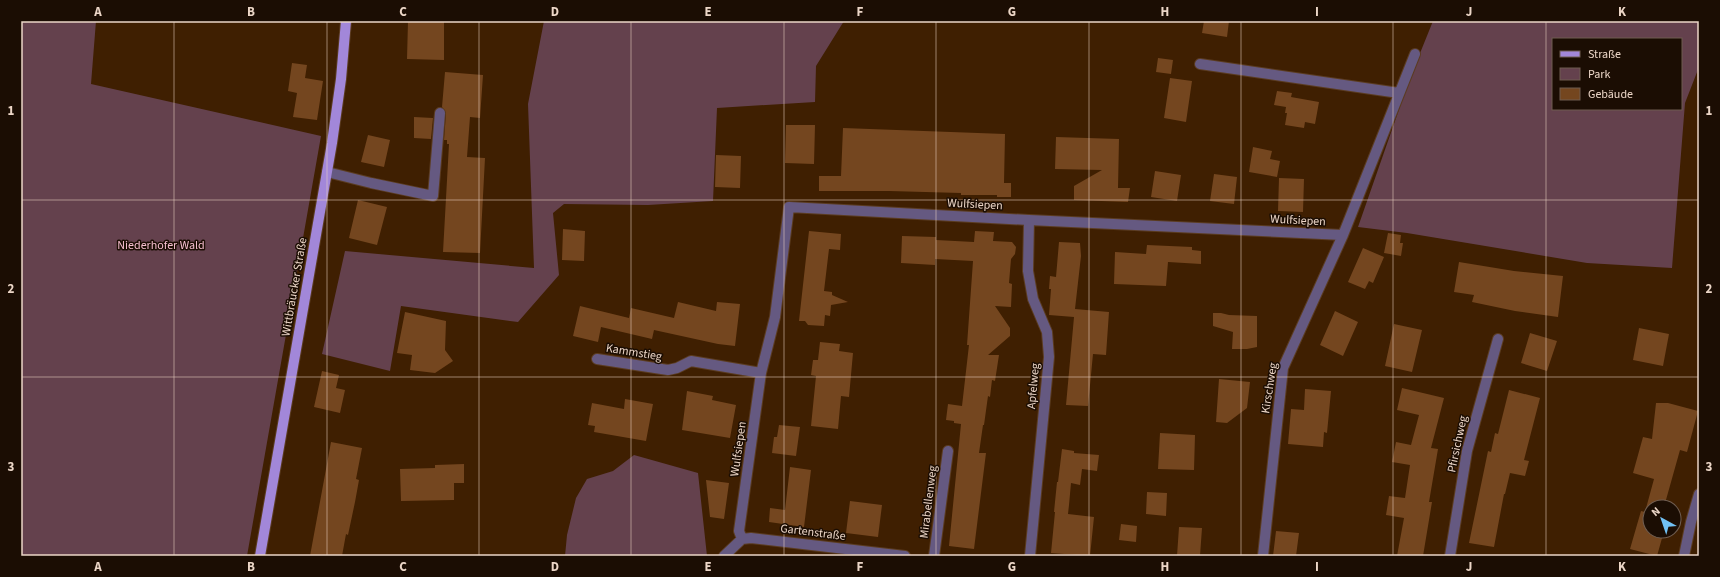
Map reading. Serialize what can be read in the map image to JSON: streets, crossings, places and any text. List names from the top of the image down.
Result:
{
  "streets": {
    "main road": ["Wittbräucker Straße"],
    "street": [
      "Wulfsiepen",
      "Kammstieg",
      "Apfelweg",
      "Kirschweg",
      "Pfirsichweg",
      "Mirabellenweg",
      "Gartenstraße"
    ]
  },
  "crossings": [
    ["Wulfsiepen", "Kammstieg"],
    ["Wulfsiepen", "Apfelweg"],
    ["Wulfsiepen", "Kirschweg"],
    ["Wulfsiepen", "Gartenstraße"]
  ],
  "parks": ["Niederhofer Wald"],
  "legend": ["Straße", "Park", "Gebäude"],
  "north": "top left",
  "grid": {
    "columns": [
      "A",
      "B",
      "C",
      "D",
      "E",
      "F",
      "G",
      "H",
      "I",
      "J",
      "K"
    ],
    "rows": ["1", "2", "3"]
  }
}
